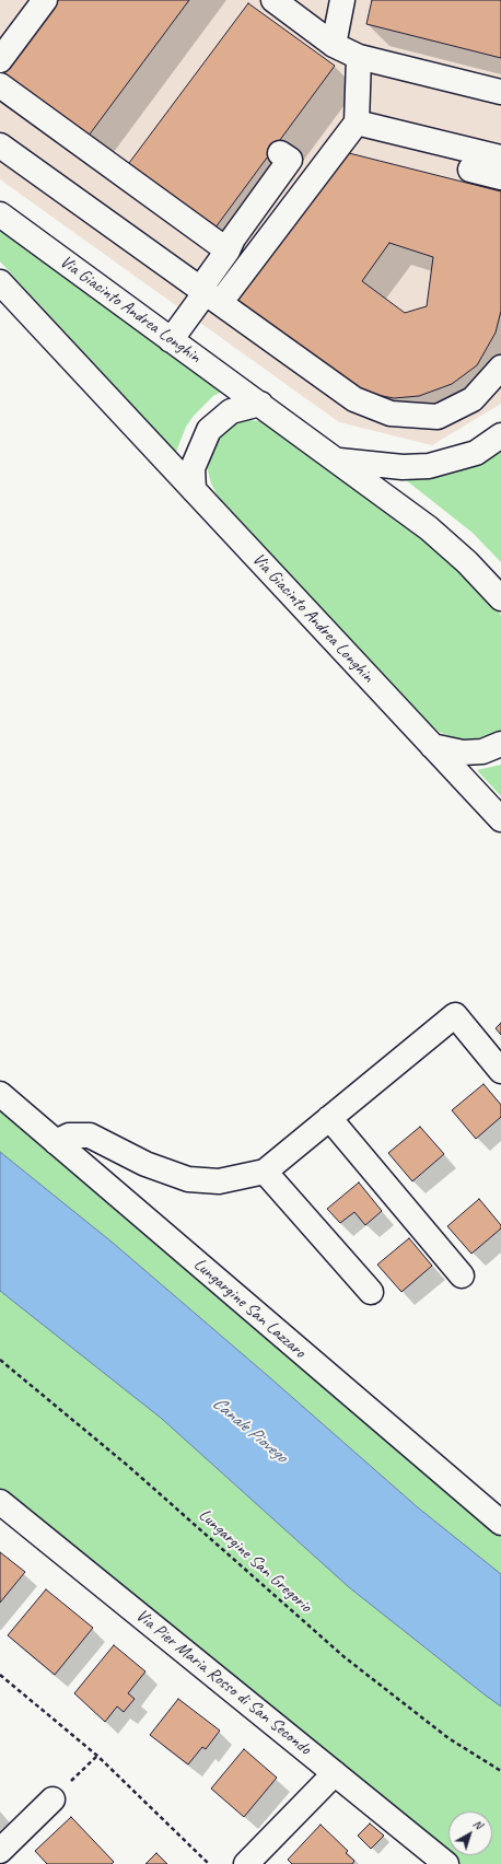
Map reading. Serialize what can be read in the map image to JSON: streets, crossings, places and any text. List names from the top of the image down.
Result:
{
  "streets": {
    "street": ["Via Giacinto Andrea Longhin", "Lungargine San Lazzaro", "Via Pier Maria Rosso di San Secondo"],
    "path": ["Lungargine San Gregorio"]
  },
  "water": ["Canale Piovego"],
  "north": "top right"
}
